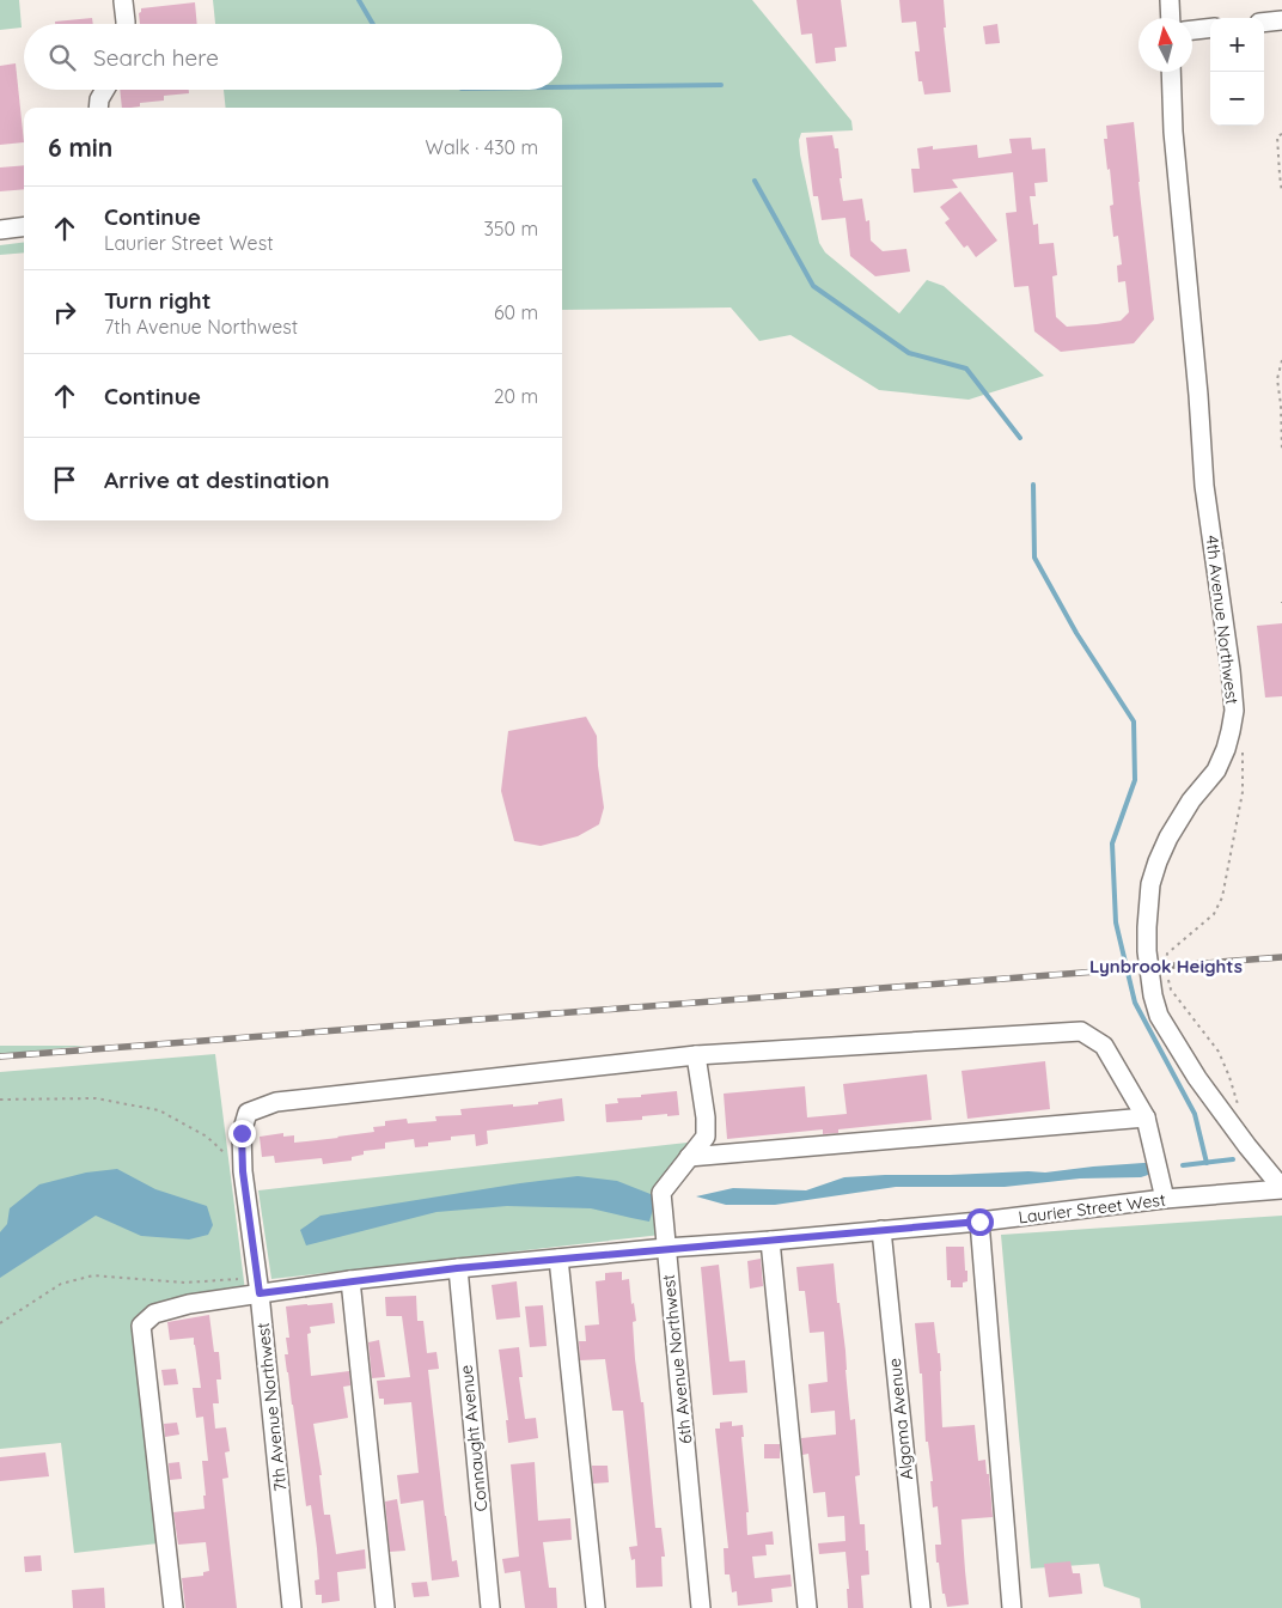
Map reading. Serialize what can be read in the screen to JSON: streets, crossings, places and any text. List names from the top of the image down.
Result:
{
  "streets": {
    "street": [
      "4th Avenue Northwest",
      "Laurier Street West",
      "6th Avenue Northwest",
      "7th Avenue Northwest",
      "Algoma Avenue",
      "Connaught Avenue"
    ]
  },
  "crossings": [
    ["4th Avenue Northwest", "Laurier Street West"],
    ["Laurier Street West", "6th Avenue Northwest"],
    ["Laurier Street West", "7th Avenue Northwest"],
    ["Laurier Street West", "Algoma Avenue"],
    ["Laurier Street West", "Connaught Avenue"],
    ["6th Avenue Northwest", "7th Avenue Northwest"]
  ],
  "districts": ["Lynbrook Heights"],
  "north": "top",
  "page": {
    "map_buttons": ["+", "−"],
    "search": "Search here",
    "heading": ["6 min", "Walk · 430 m"],
    "list": [
      ["Continue", "Laurier Street West", "350 m"],
      ["Turn right", "7th Avenue Northwest", "60 m"],
      ["Continue", "20 m"],
      "Arrive at destination"
    ]
  }
}
